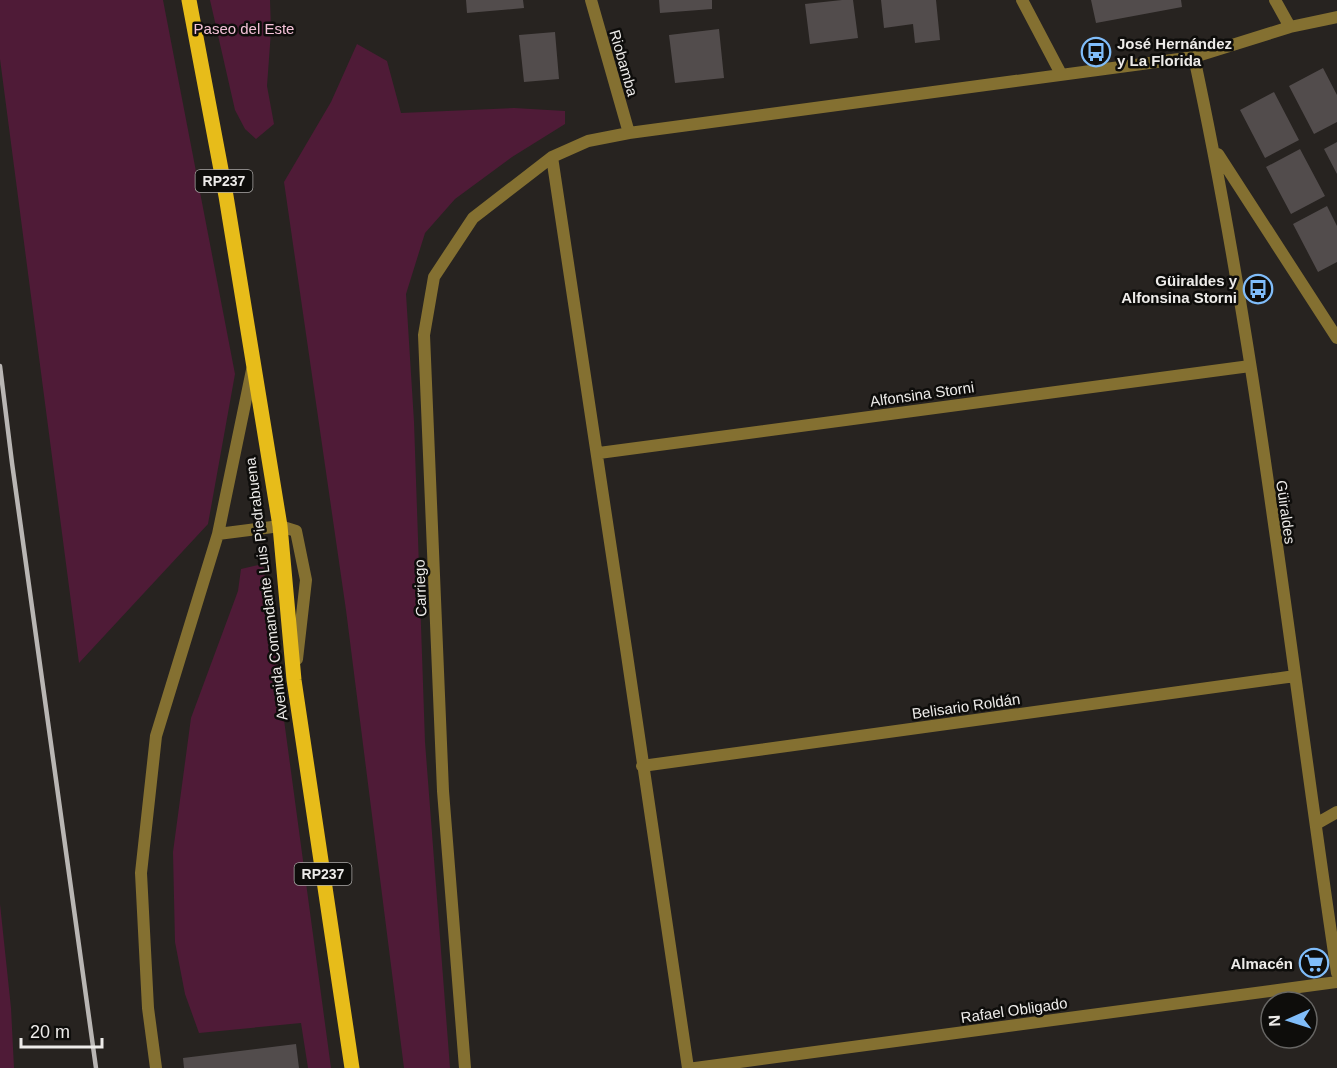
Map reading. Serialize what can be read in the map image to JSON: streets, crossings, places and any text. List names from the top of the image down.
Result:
{
  "streets": {
    "main road": ["RP237", "Avenida Comandante Luis Piedrabuena"],
    "street": [
      "Riobamba",
      "Alfonsina Storni",
      "Güiraldes",
      "Carriego",
      "Belisario Roldán",
      "Rafael Obligado"
    ]
  },
  "crossings": [
    ["Riobamba", "Carriego"],
    ["Alfonsina Storni", "Güiraldes"],
    ["Güiraldes", "Carriego"],
    ["Güiraldes", "Belisario Roldán"]
  ],
  "parks": ["Paseo del Este"],
  "places": {
    "bus stop": ["José Hernández y La Florida", "Güiraldes y Alfonsina Storni"],
    "supermarket": ["Almacén"]
  },
  "scale_bar": "20 m",
  "north": "left"
}
